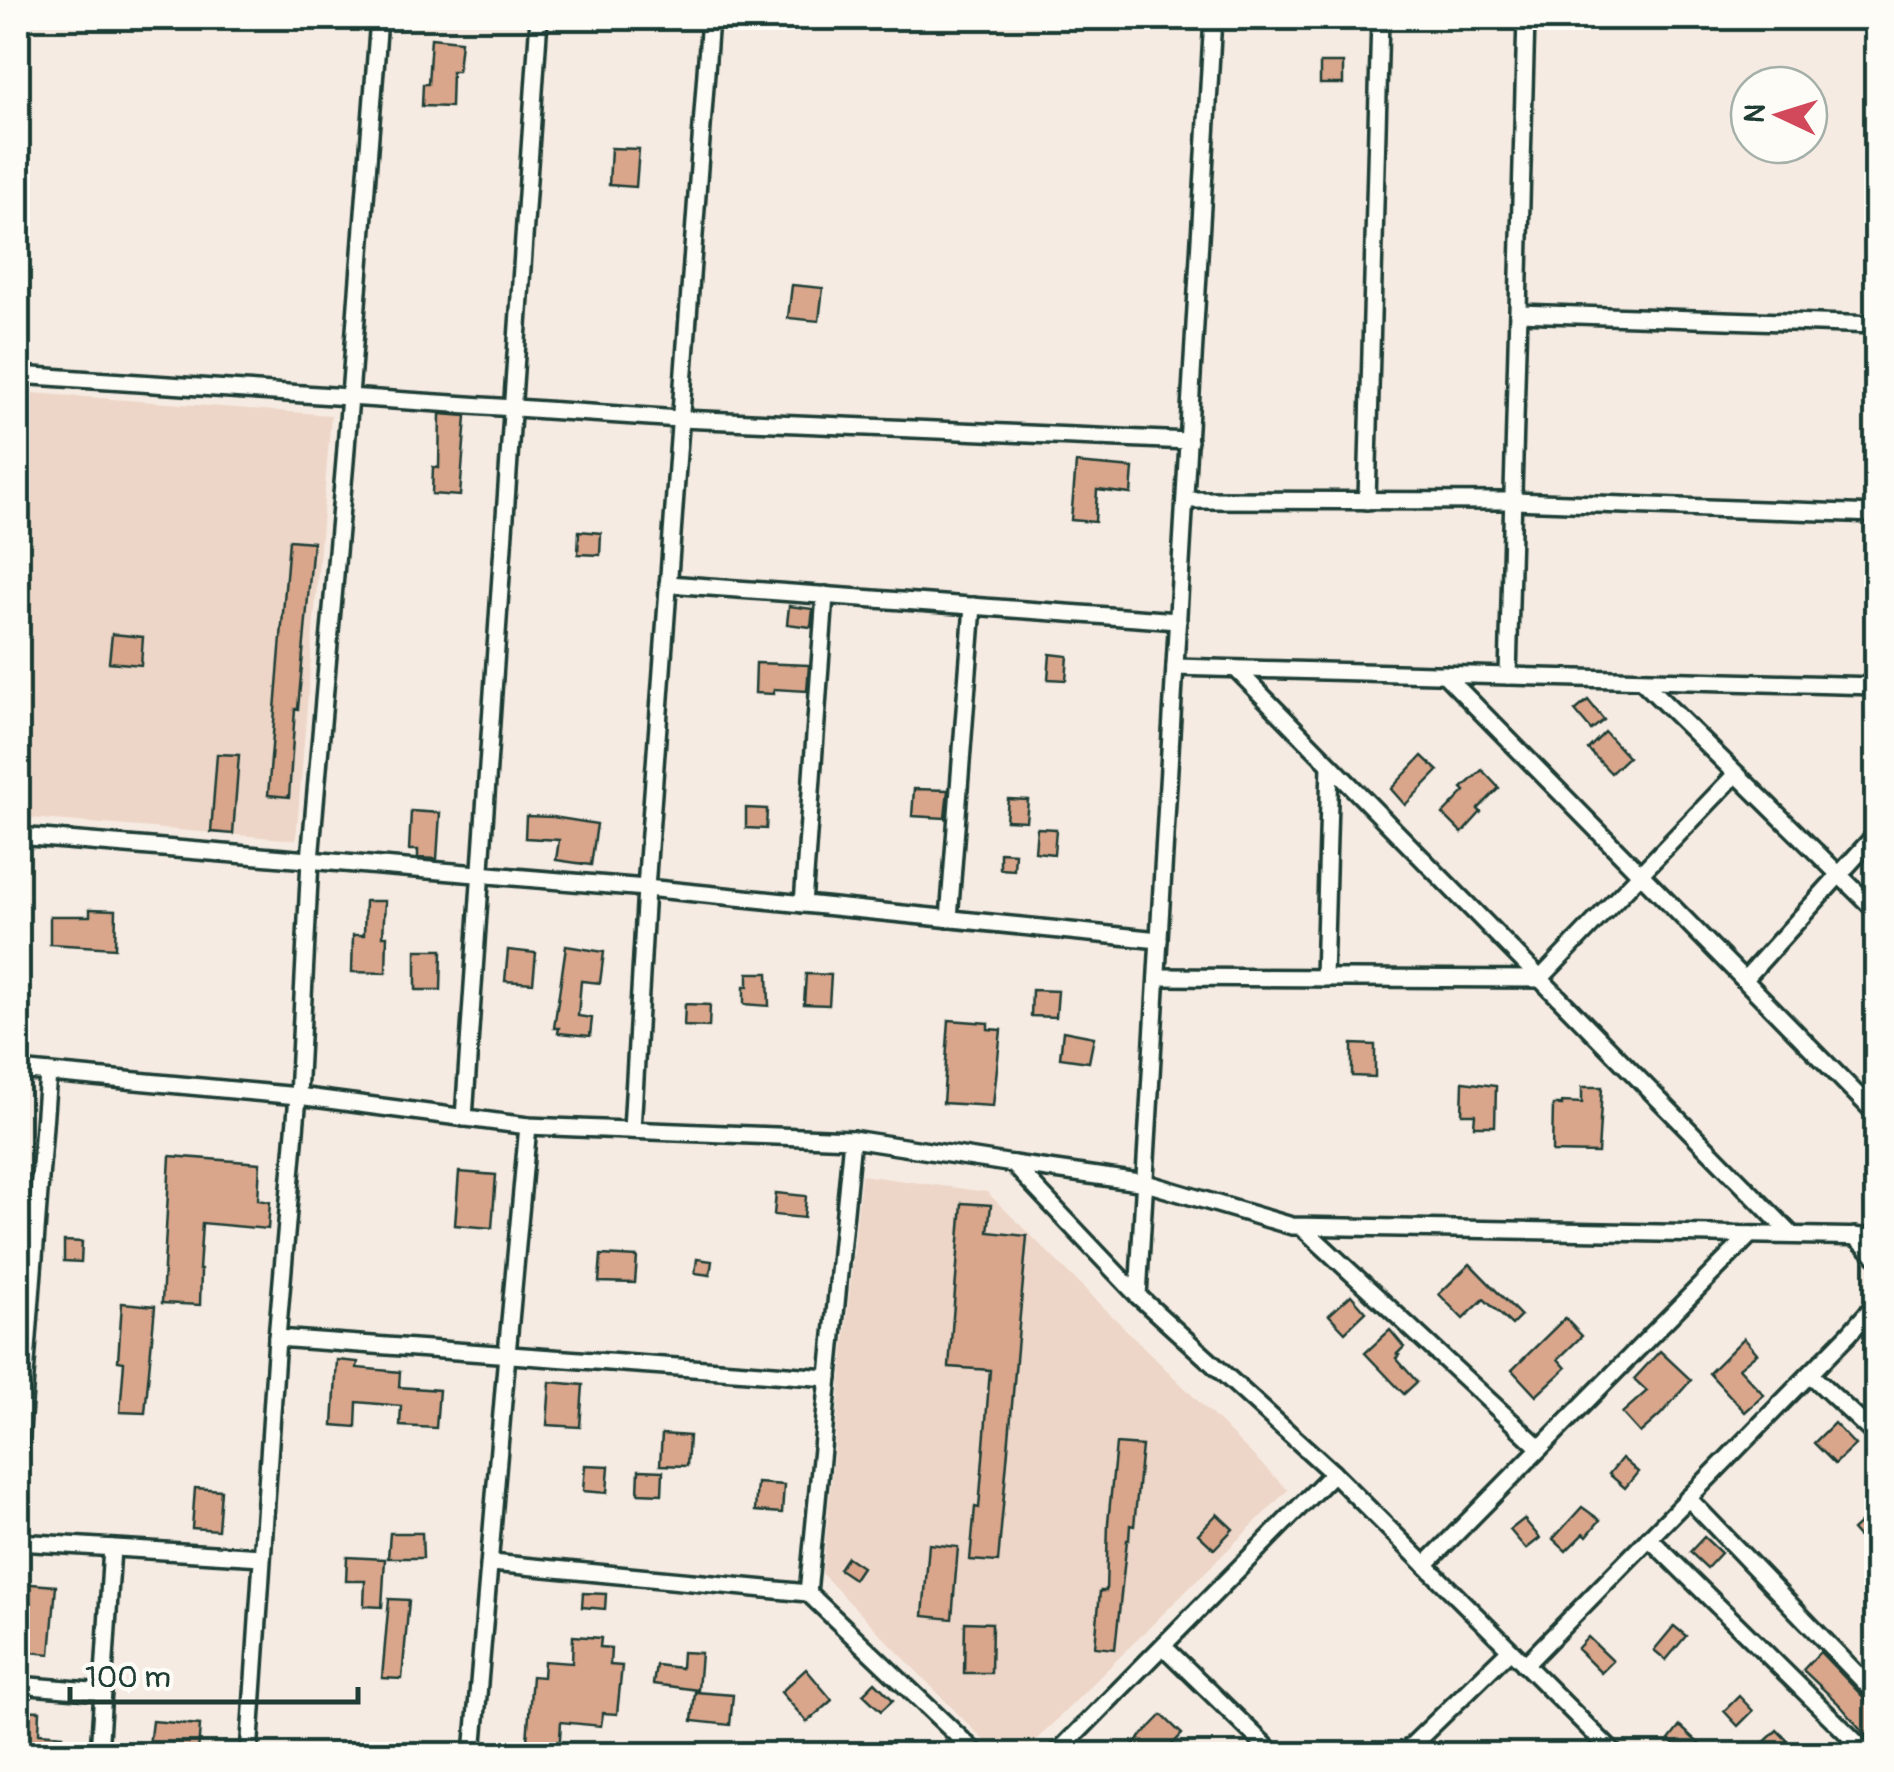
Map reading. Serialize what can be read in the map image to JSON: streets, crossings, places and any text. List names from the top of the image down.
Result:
{
  "scale_bar": "100 m",
  "north": "left"
}
